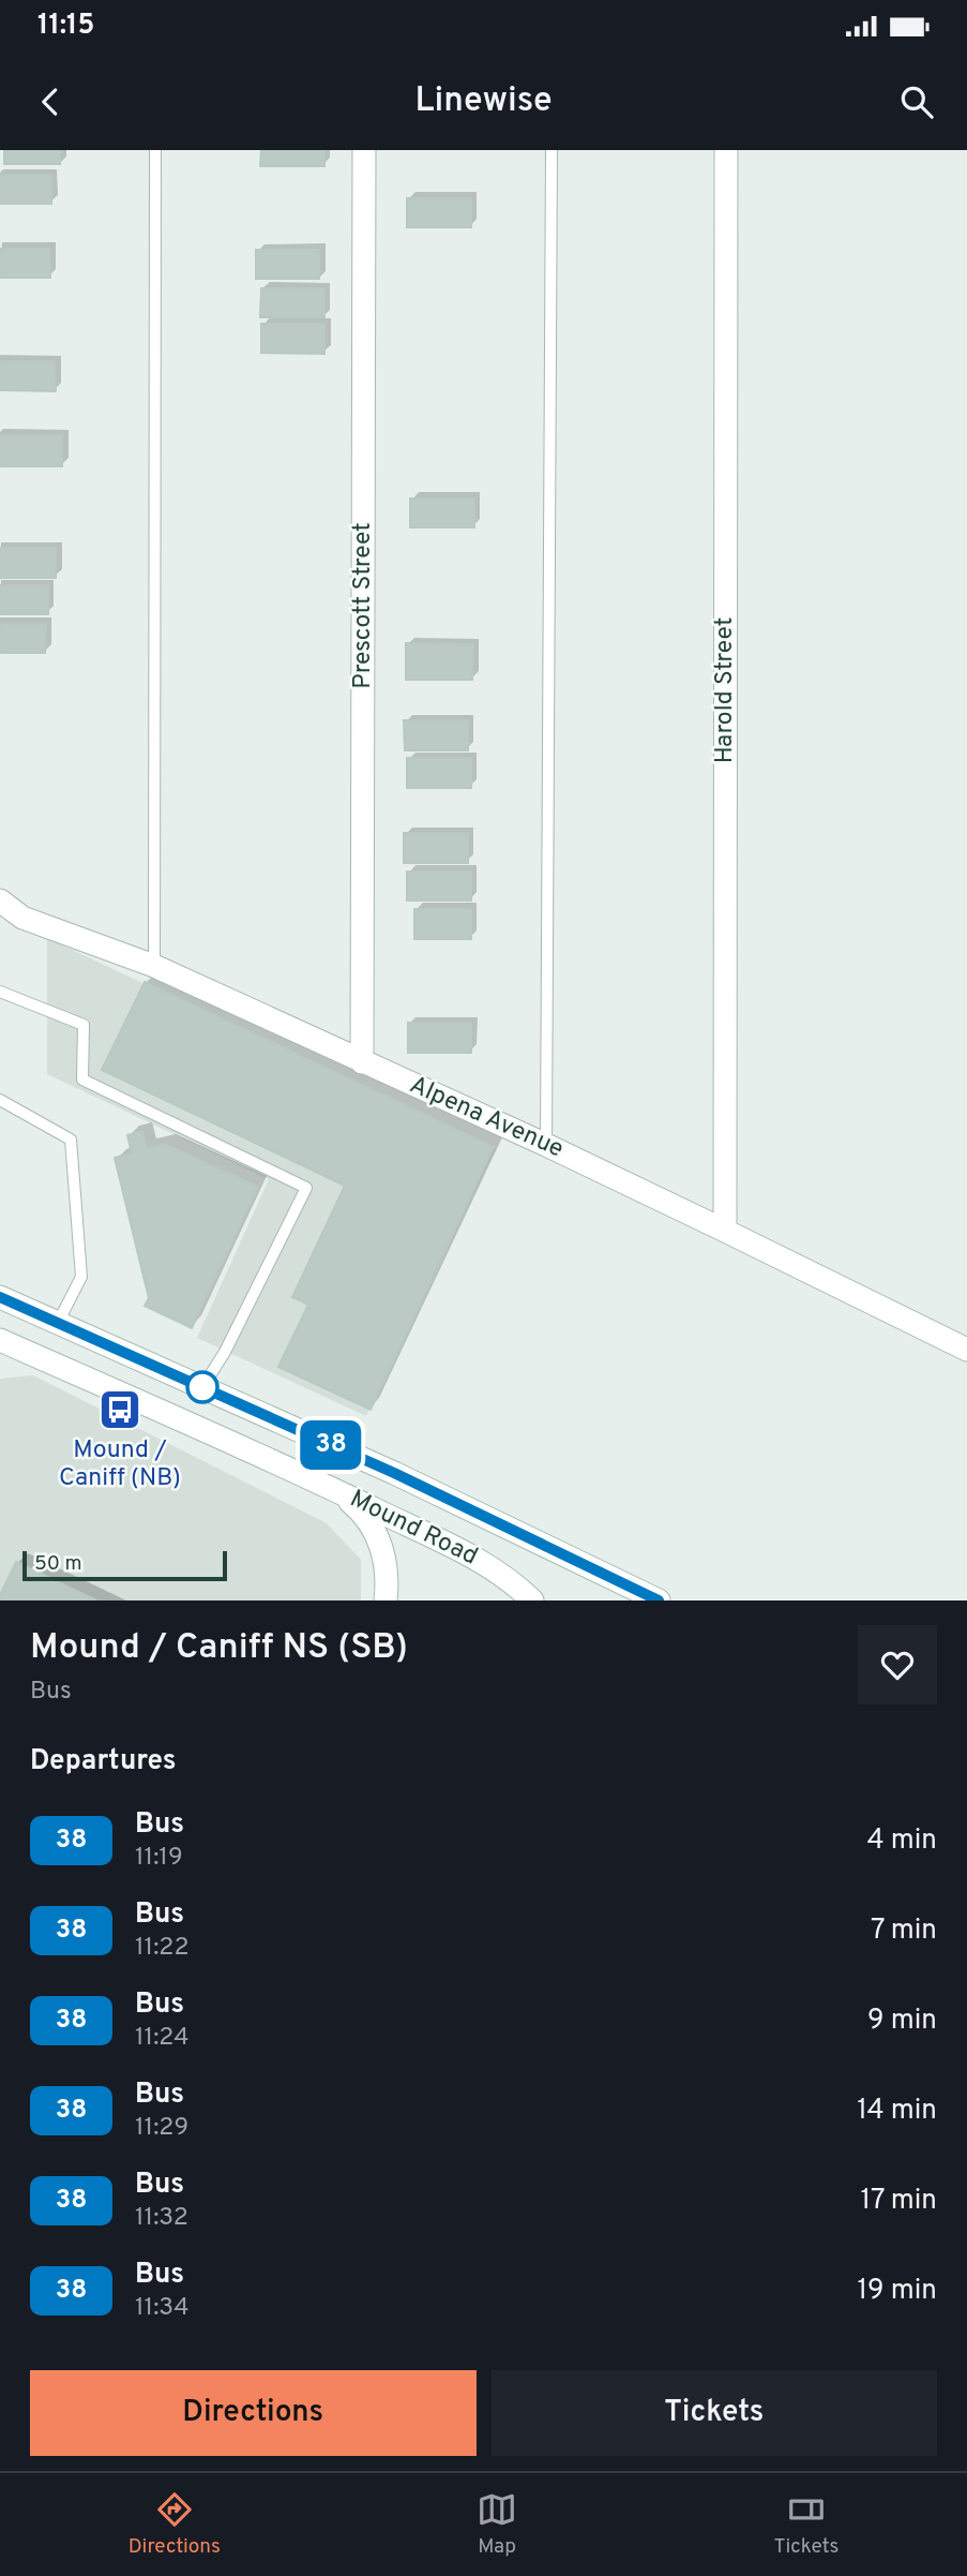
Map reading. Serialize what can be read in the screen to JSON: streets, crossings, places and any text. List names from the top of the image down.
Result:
{
  "streets": {
    "street": [
      "Prescott Street",
      "Harold Street",
      "Alpena Avenue",
      "Mound Road"
    ]
  },
  "crossings": [
    ["Prescott Street", "Alpena Avenue"],
    ["Harold Street", "Alpena Avenue"]
  ],
  "places": {
    "bus stop": ["Mound / Caniff (NB)"]
  },
  "lines": ["bus line 38"],
  "scale_bar": "50 m",
  "page": {
    "status": "11:15",
    "header": "Linewise",
    "on_map": "38",
    "scale": "50 m",
    "heading": [
      ["Mound / Caniff NS (SB)", "Bus"],
      "Departures"
    ],
    "list": [
      {
        "mark": "38",
        "name": "Bus",
        "note": "11:19",
        "value": "4 min"
      },
      {
        "mark": "38",
        "name": "Bus",
        "note": "11:22",
        "value": "7 min"
      },
      {
        "mark": "38",
        "name": "Bus",
        "note": "11:24",
        "value": "9 min"
      },
      {
        "mark": "38",
        "name": "Bus",
        "note": "11:29",
        "value": "14 min"
      },
      {
        "mark": "38",
        "name": "Bus",
        "note": "11:32",
        "value": "17 min"
      },
      {
        "mark": "38",
        "name": "Bus",
        "note": "11:34",
        "value": "19 min"
      }
    ],
    "buttons": ["Directions", "Tickets"],
    "tabs": ["Directions", "Map", "Tickets"]
  }
}
